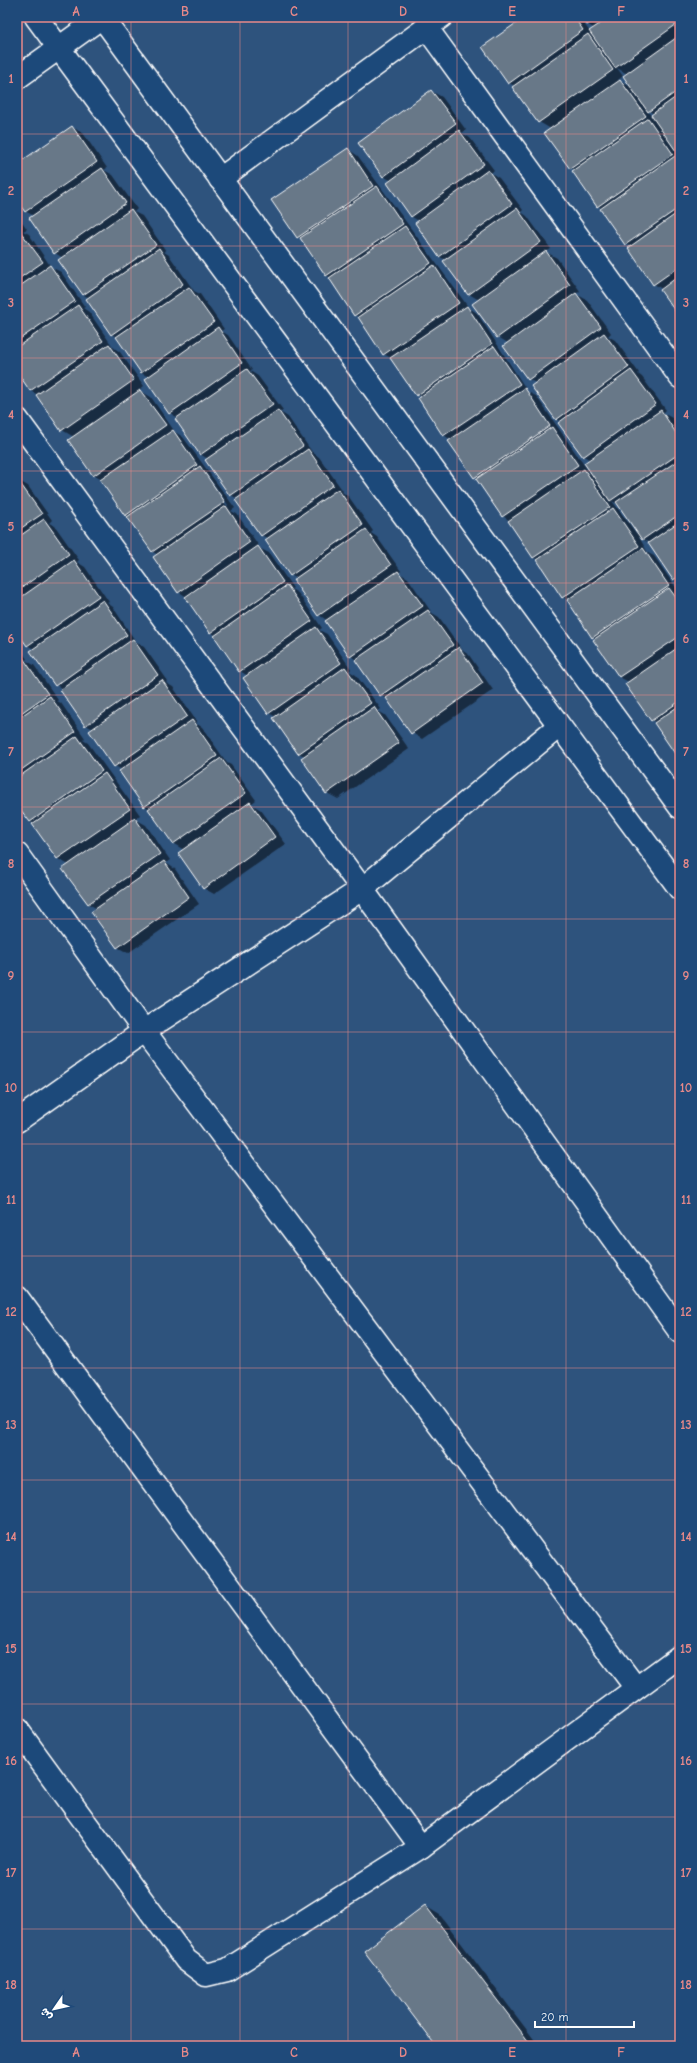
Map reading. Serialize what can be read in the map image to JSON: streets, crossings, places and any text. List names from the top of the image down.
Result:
{
  "scale_bar": "20 m",
  "north": "bottom left",
  "grid": {
    "columns": [
      "A",
      "B",
      "C",
      "D",
      "E",
      "F"
    ],
    "rows": [
      "1",
      "2",
      "3",
      "4",
      "5",
      "6",
      "7",
      "8",
      "9",
      "10",
      "11",
      "12",
      "13",
      "14",
      "15",
      "16",
      "17",
      "18"
    ]
  }
}
